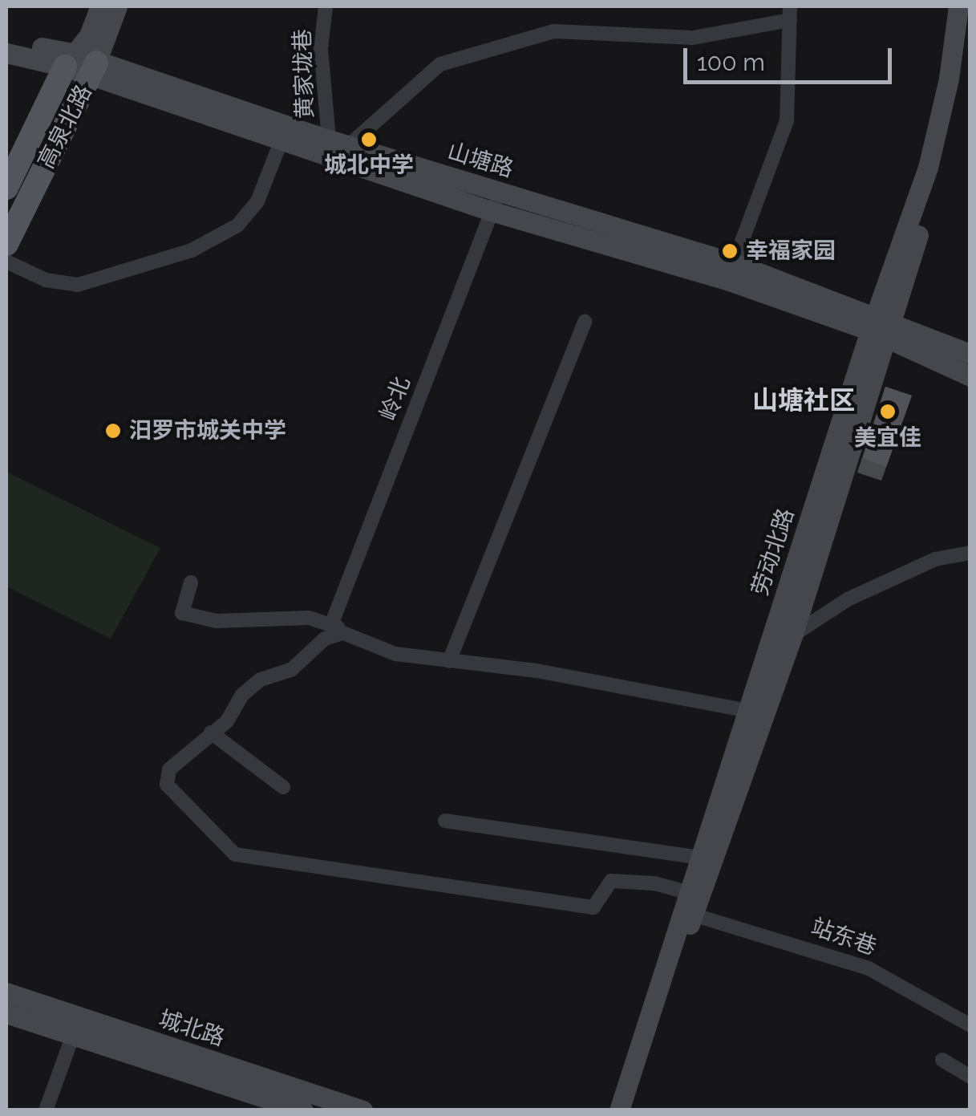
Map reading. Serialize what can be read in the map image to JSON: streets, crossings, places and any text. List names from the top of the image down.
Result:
{
  "streets": {
    "main road": ["高泉北路"],
    "street": [
      "黄家垅巷",
      "山塘路",
      "岭北",
      "劳动北路",
      "站东巷",
      "城北路"
    ]
  },
  "crossings": [
    ["黄家垅巷", "山塘路"],
    ["高泉北路", "山塘路"],
    ["山塘路", "岭北"],
    ["山塘路", "劳动北路"],
    ["劳动北路", "站东巷"]
  ],
  "districts": ["山塘社区"],
  "places": [
    "城北中学",
    "幸福家园",
    "美宜佳",
    "汨罗市城关中学"
  ],
  "scale_bar": "100 m"
}
